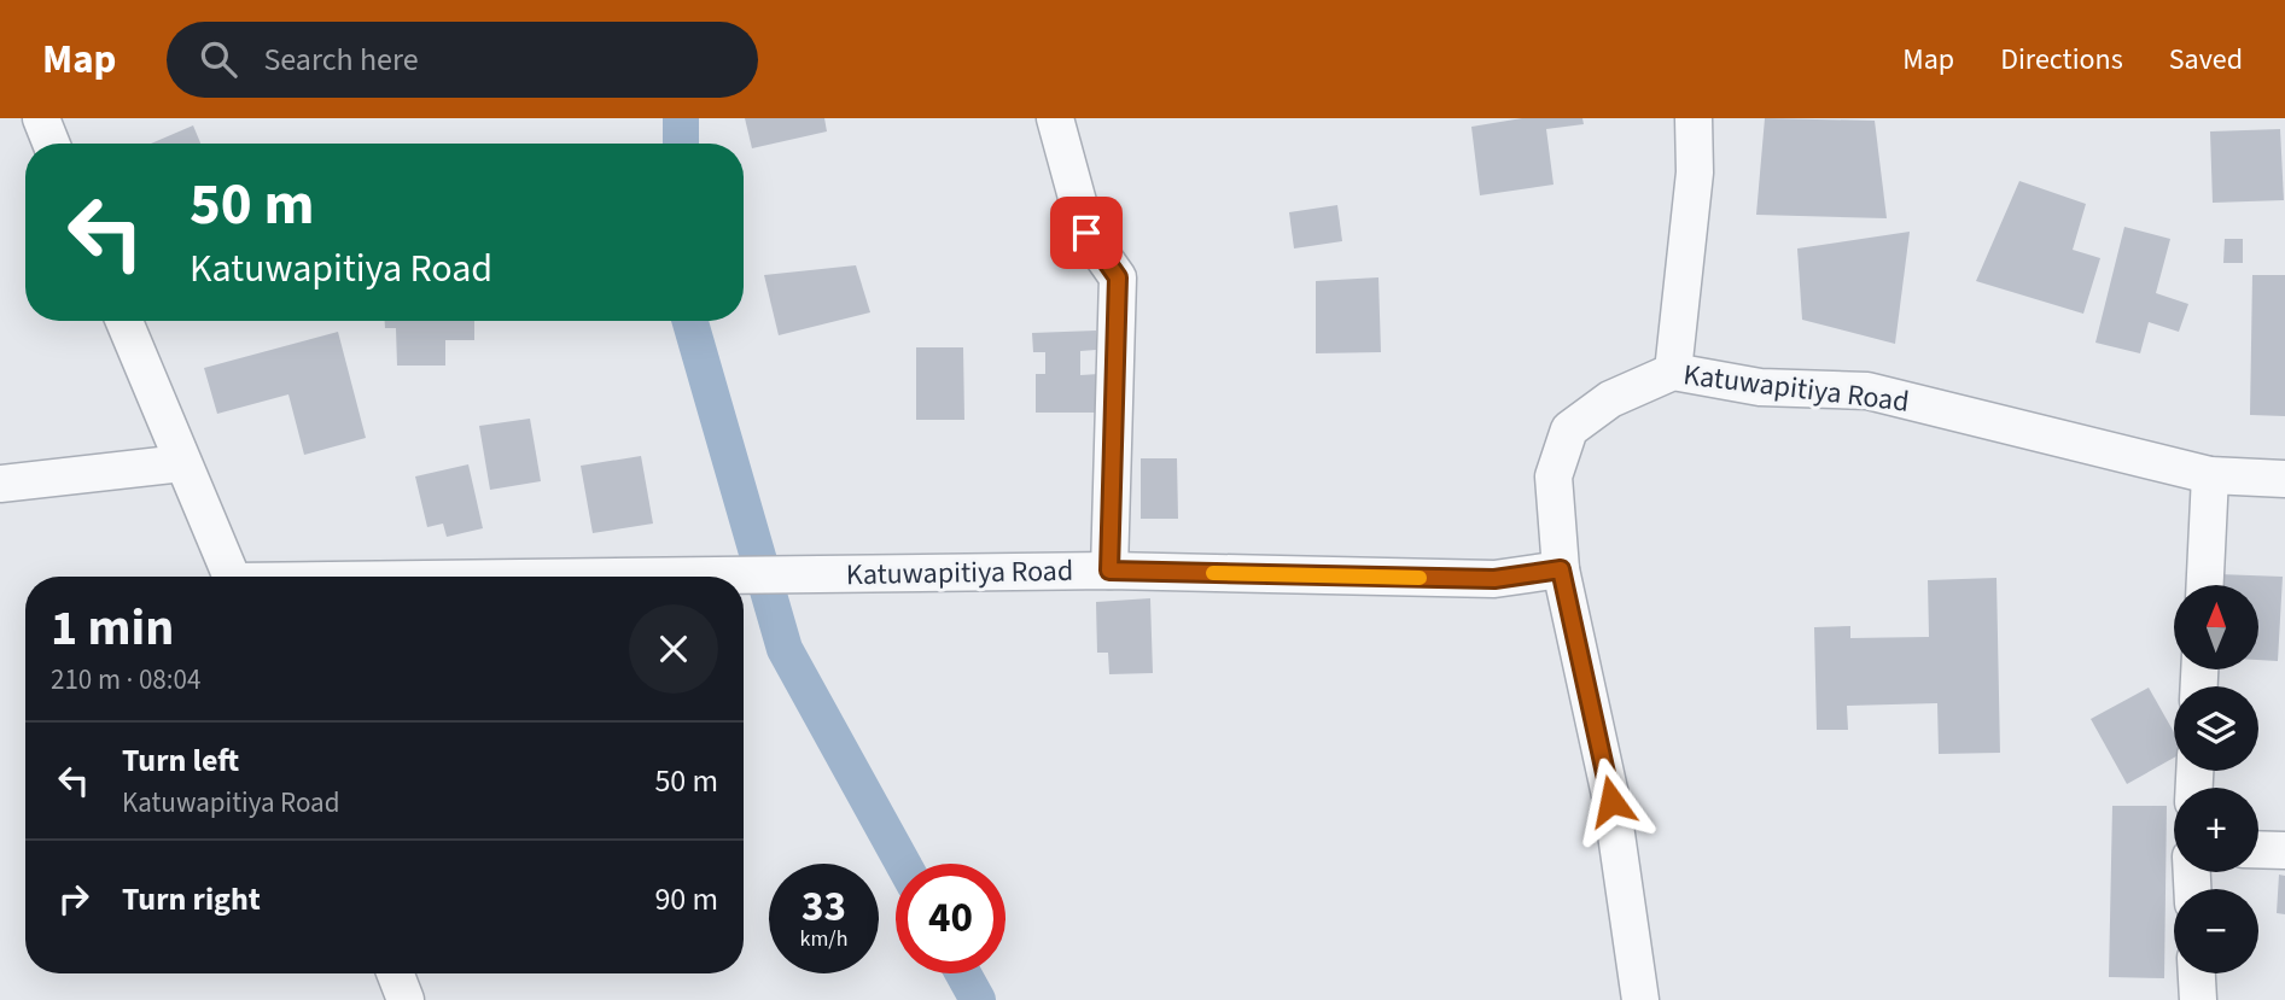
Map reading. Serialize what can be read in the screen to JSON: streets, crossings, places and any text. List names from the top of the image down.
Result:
{
  "streets": {
    "street": ["Katuwapitiya Road"]
  },
  "north": "top",
  "page": {
    "header": "Map",
    "search": "Search here",
    "nav": ["Map", "Directions", "Saved"],
    "turn": ["50 m", "Katuwapitiya Road"],
    "heading": ["1 min", "210 m · 08:04"],
    "map_buttons": ["+", "−"],
    "list": [
      {
        "name": "Turn left",
        "note": "Katuwapitiya Road",
        "value": "50 m"
      },
      {
        "name": "Turn right",
        "value": "90 m"
      }
    ],
    "speed": "33 km/h",
    "limit": "40"
  }
}
